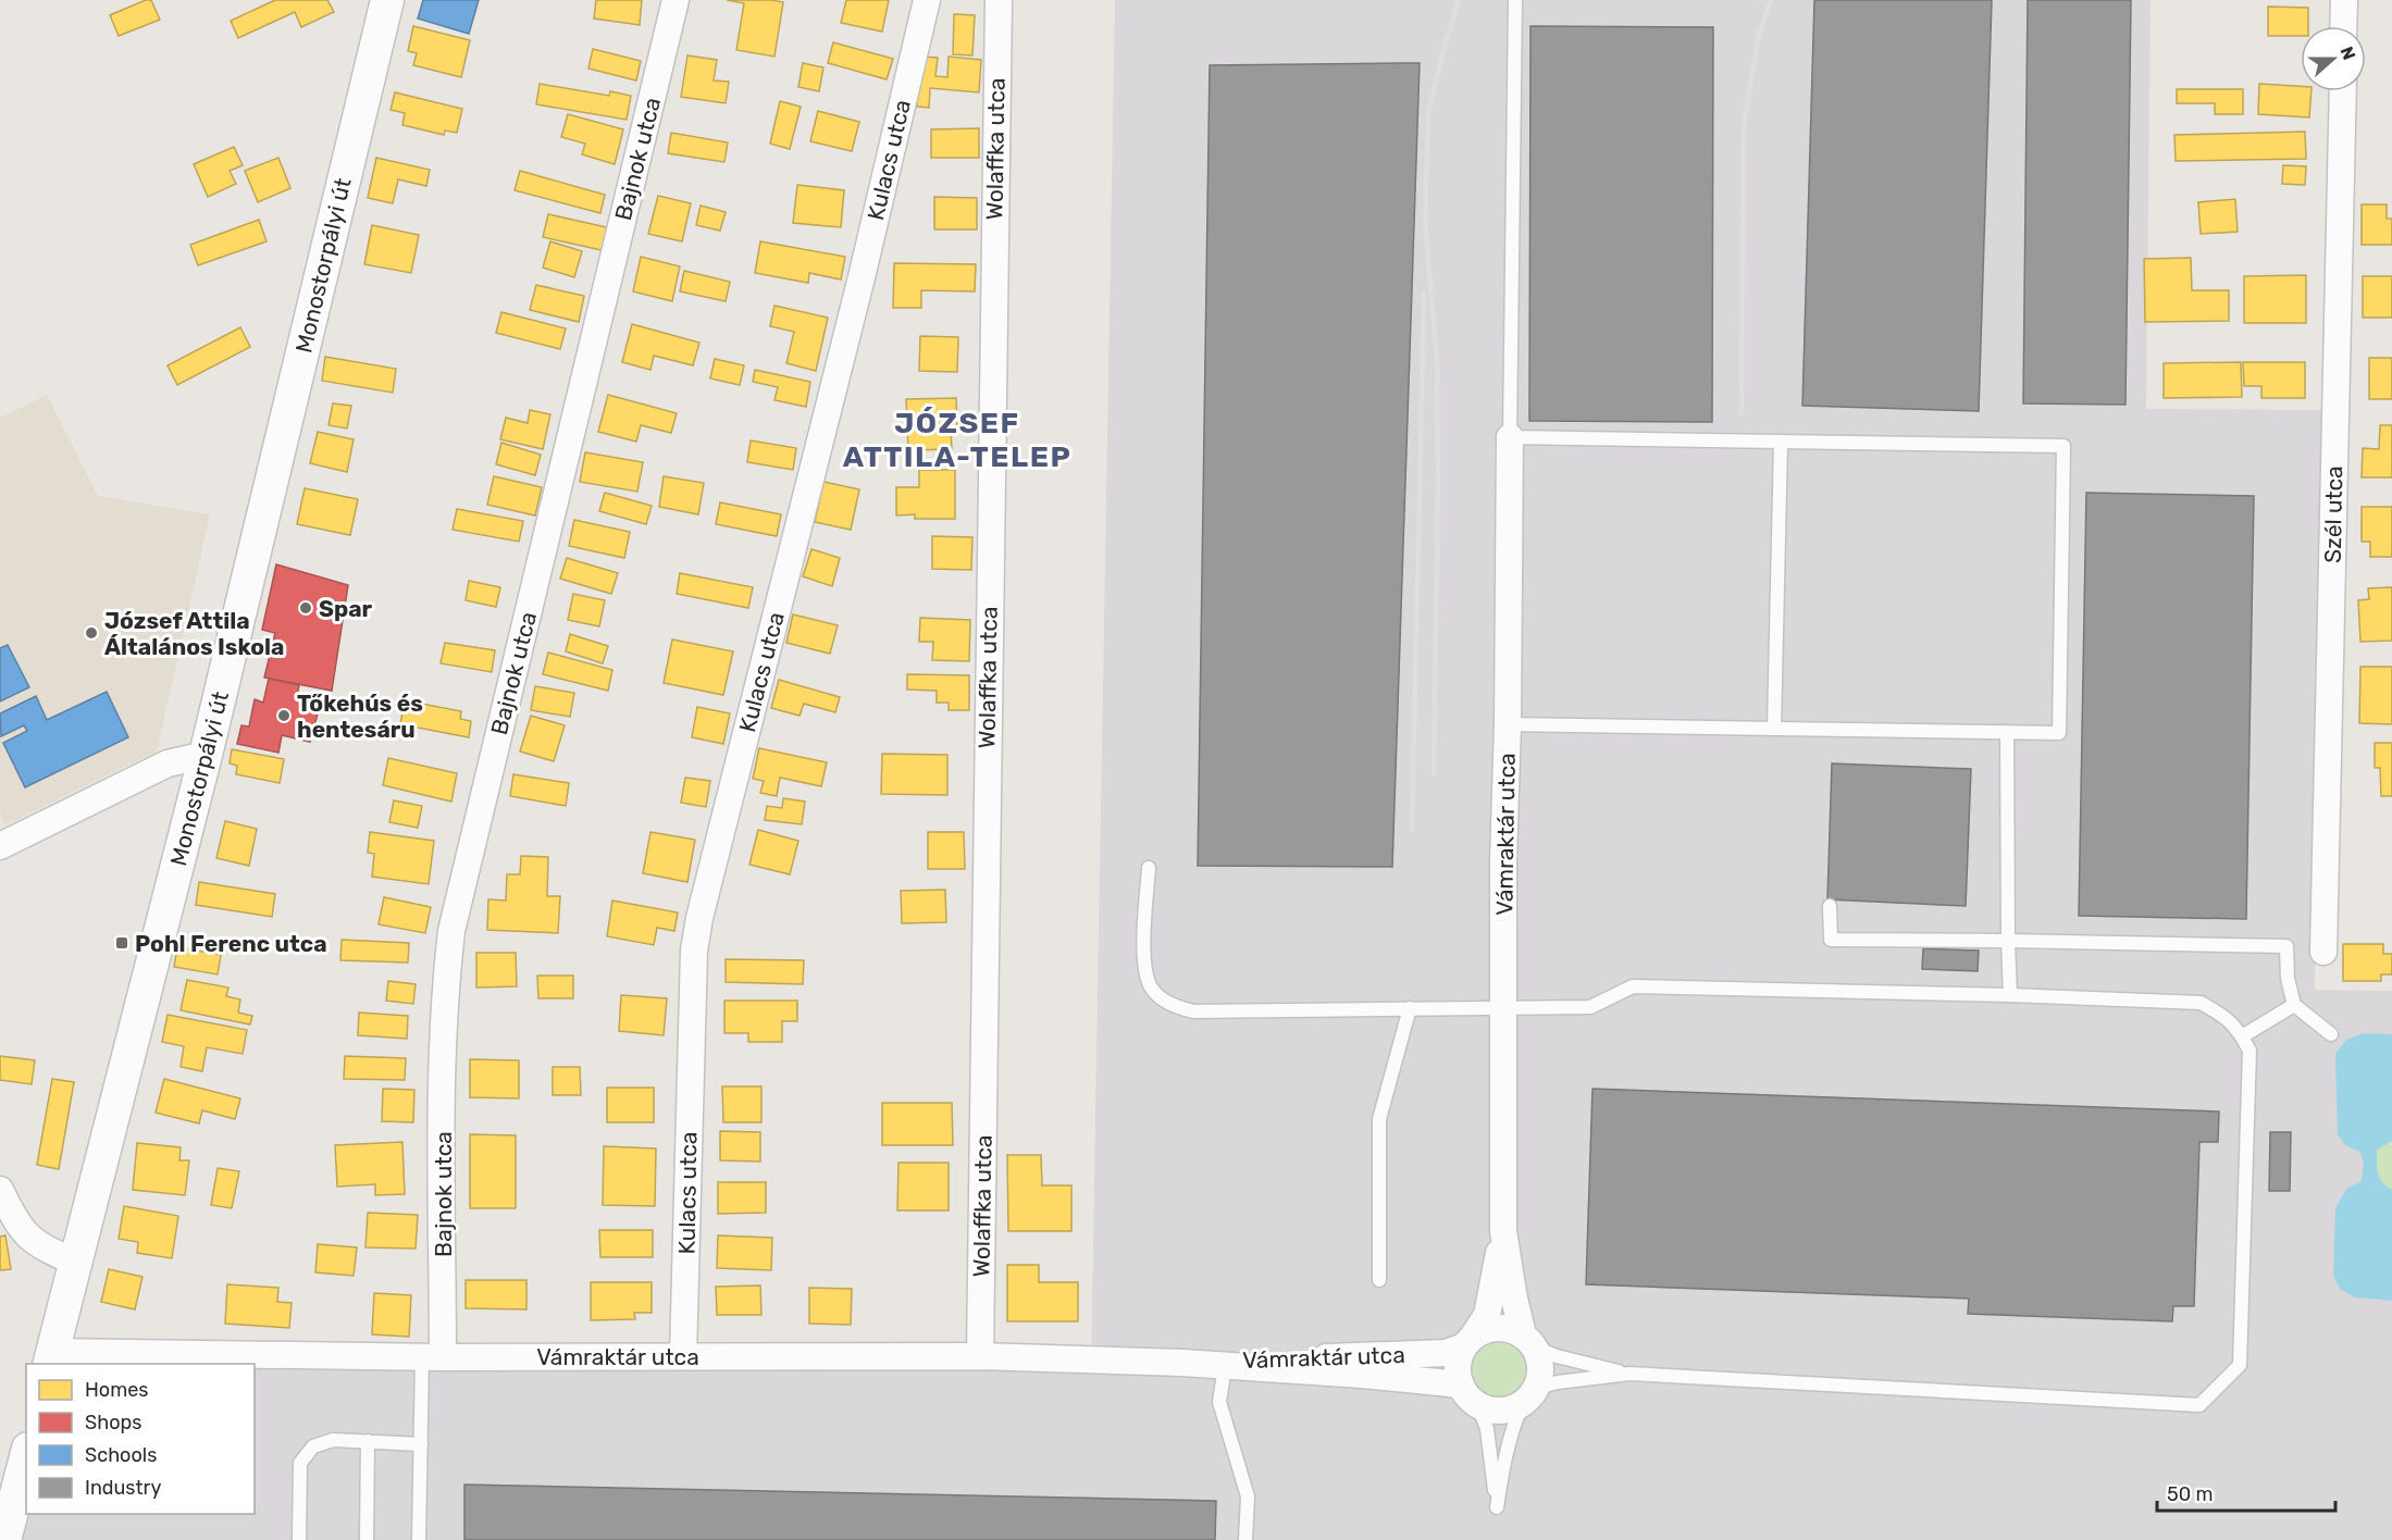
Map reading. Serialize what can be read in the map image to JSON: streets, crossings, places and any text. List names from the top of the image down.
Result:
{
  "streets": {
    "street": [
      "Wolaffka utca",
      "Bajnok utca",
      "Kulacs utca",
      "Monostorpályi út",
      "Szél utca",
      "Vámraktár utca"
    ]
  },
  "crossings": [
    ["Wolaffka utca", "Vámraktár utca"],
    ["Bajnok utca", "Vámraktár utca"],
    ["Kulacs utca", "Vámraktár utca"],
    ["Monostorpályi út", "Vámraktár utca"]
  ],
  "districts": ["JÓZSEF ATTILA-TELEP"],
  "places": {
    "other": ["Spar", "József Attila Általános Iskola", "Tőkehús és hentesáru"],
    "transit": ["Pohl Ferenc utca"]
  },
  "legend": [
    "Homes",
    "Shops",
    "Schools",
    "Industry"
  ],
  "scale_bar": "50 m",
  "north": "right"
}
